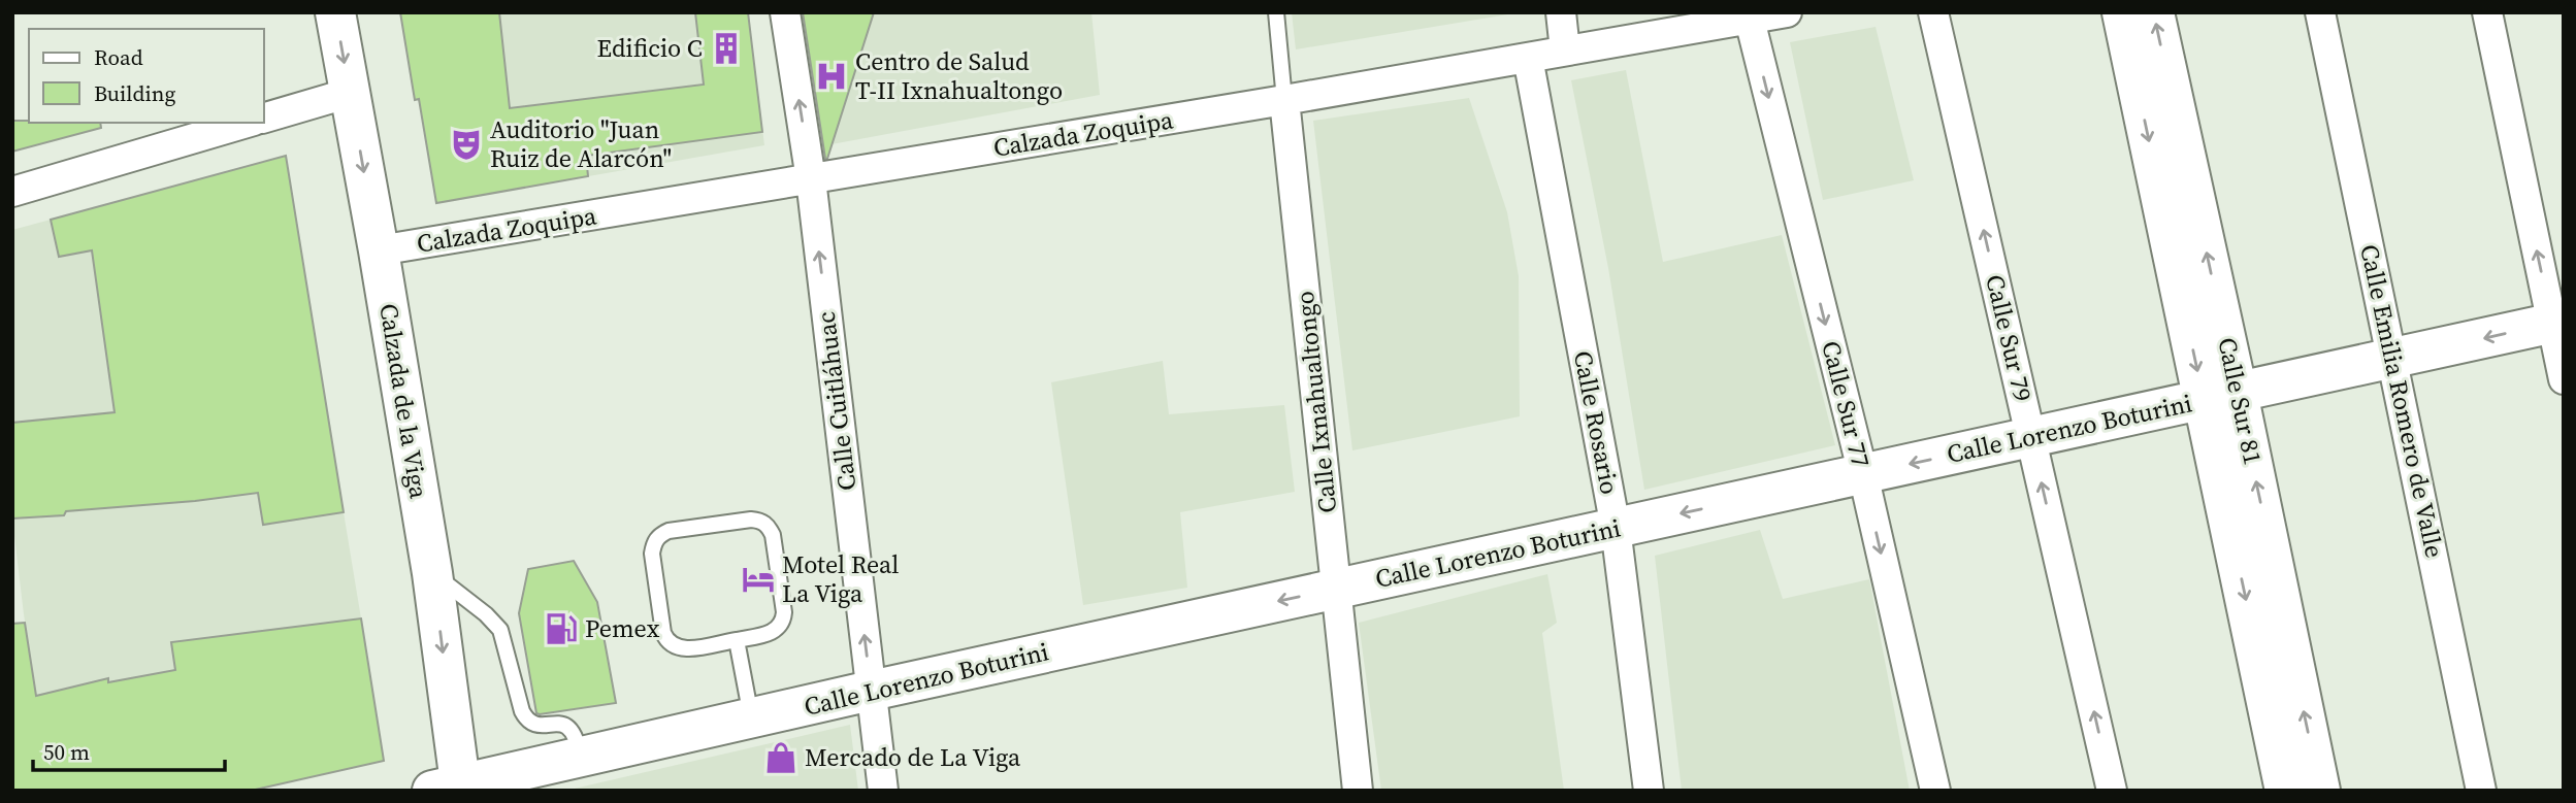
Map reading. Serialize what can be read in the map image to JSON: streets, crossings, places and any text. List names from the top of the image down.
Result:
{
  "streets": {
    "main road": ["Calzada de la Viga", "Calle Sur 81", "Calle Lorenzo Boturini"],
    "street": [
      "Calzada Zoquipa",
      "Calle Sur 79",
      "Calle Cuitláhuac",
      "Calle Emilia Romero de Valle",
      "Calle Ixnahualtongo",
      "Calle Sur 77",
      "Calle Rosario"
    ]
  },
  "crossings": [
    ["Calzada Zoquipa", "Calzada de la Viga"],
    ["Calzada Zoquipa", "Calle Cuitláhuac"],
    ["Calzada Zoquipa", "Calle Ixnahualtongo"],
    ["Calzada Zoquipa", "Calle Sur 77"],
    ["Calzada Zoquipa", "Calle Rosario"],
    ["Calle Sur 79", "Calle Lorenzo Boturini"],
    ["Calzada de la Viga", "Calle Lorenzo Boturini"],
    ["Calle Cuitláhuac", "Calle Lorenzo Boturini"],
    ["Calle Sur 81", "Calle Lorenzo Boturini"],
    ["Calle Emilia Romero de Valle", "Calle Lorenzo Boturini"],
    ["Calle Ixnahualtongo", "Calle Lorenzo Boturini"],
    ["Calle Sur 77", "Calle Lorenzo Boturini"],
    ["Calle Rosario", "Calle Lorenzo Boturini"]
  ],
  "one_way": [
    "Calle Sur 79",
    "Calzada de la Viga",
    "Calle Cuitláhuac",
    "Calle Sur 77",
    "Calle Lorenzo Boturini"
  ],
  "places": {
    "building": ["Edificio C"],
    "hospital": ["Centro de Salud T-II Ixnahualtongo"],
    "theatre": ["Auditorio \"Juan Ruiz de Alarcón\""],
    "hotel": ["Motel Real La Viga"],
    "fuel station": ["Pemex"],
    "shop": ["Mercado de La Viga"]
  },
  "legend": ["Road", "Building"],
  "scale_bar": "50 m"
}
